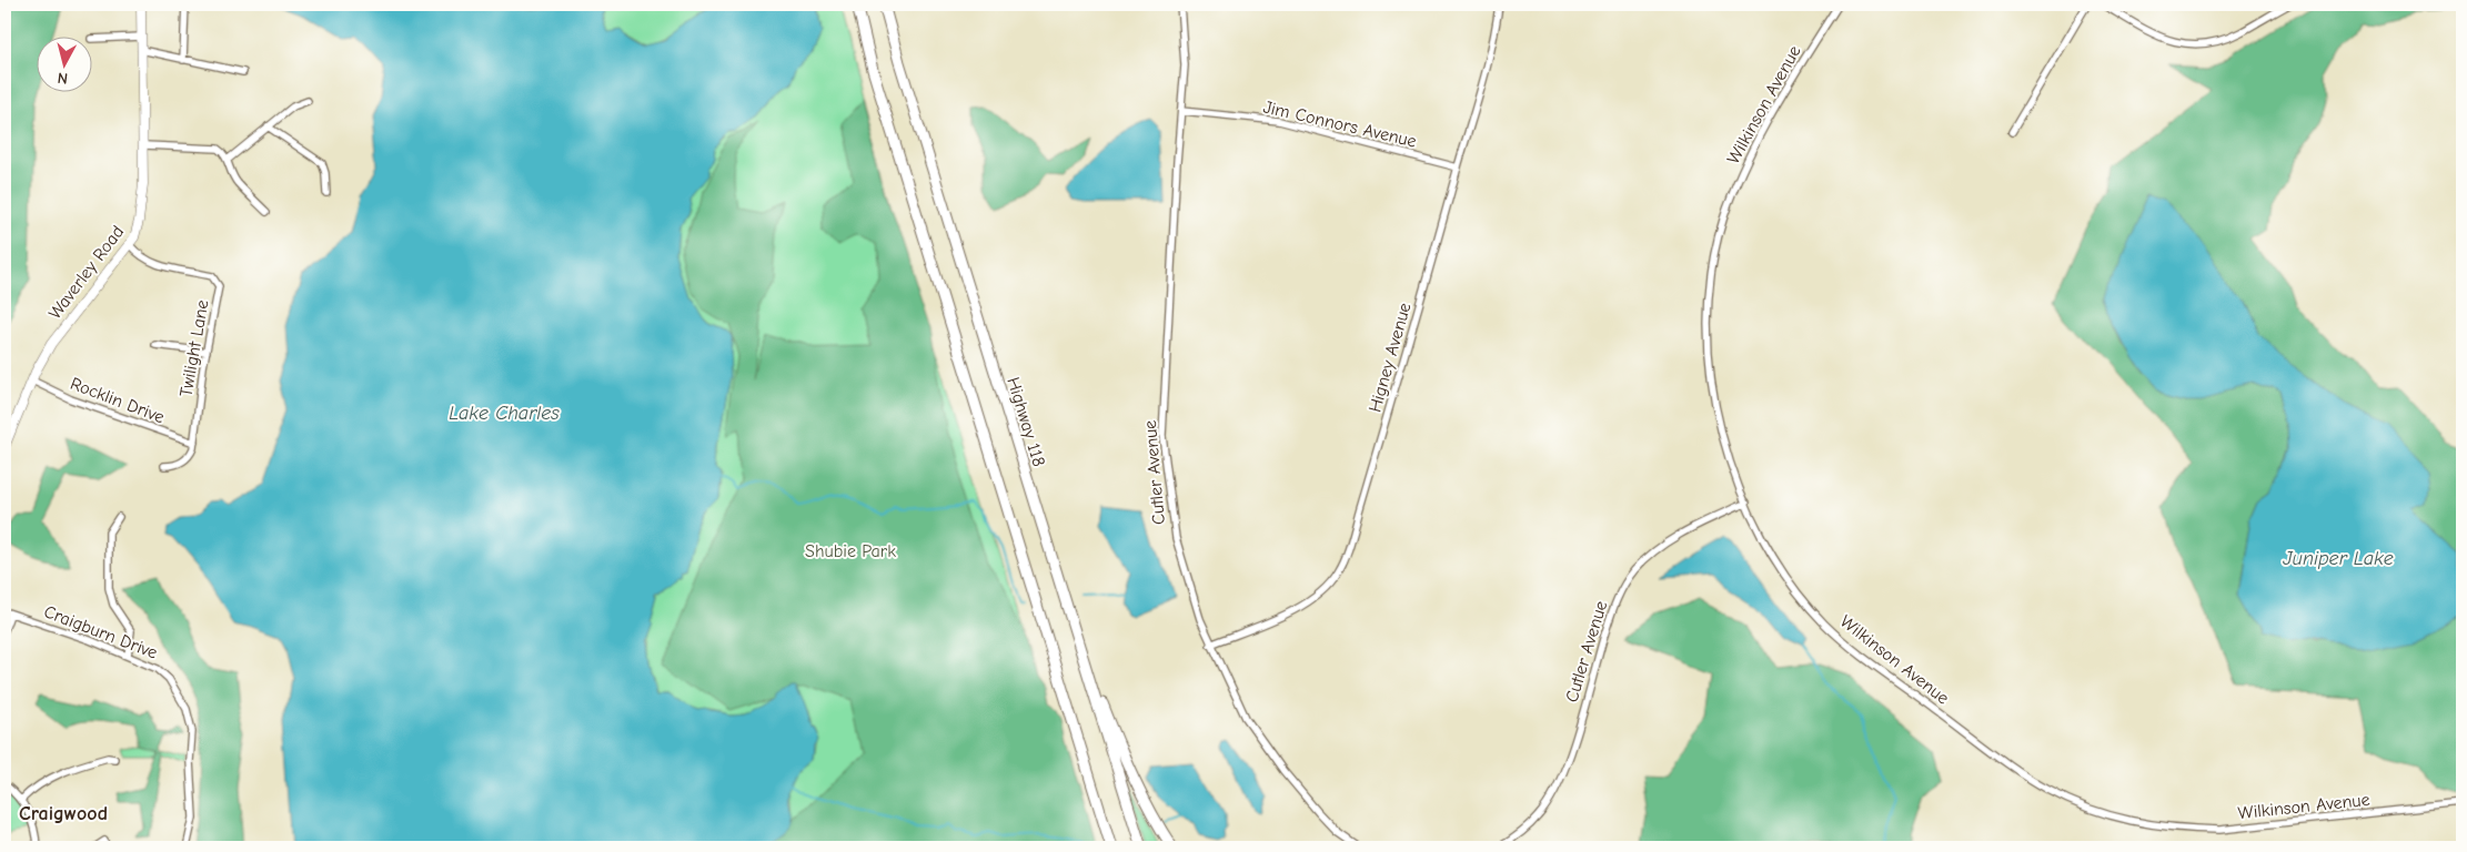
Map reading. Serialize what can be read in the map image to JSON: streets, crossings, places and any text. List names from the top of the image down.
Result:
{
  "streets": {
    "highway": ["Highway 118"],
    "main road": ["Waverley Road"],
    "street": [
      "Wilkinson Avenue",
      "Jim Connors Avenue",
      "Twilight Lane",
      "Higney Avenue",
      "Rocklin Drive",
      "Cutler Avenue",
      "Craigburn Drive"
    ]
  },
  "crossings": [
    ["Wilkinson Avenue", "Cutler Avenue"],
    ["Jim Connors Avenue", "Higney Avenue"],
    ["Jim Connors Avenue", "Cutler Avenue"],
    ["Waverley Road", "Twilight Lane"],
    ["Waverley Road", "Rocklin Drive"],
    ["Twilight Lane", "Rocklin Drive"],
    ["Higney Avenue", "Cutler Avenue"]
  ],
  "districts": ["Craigwood"],
  "water": ["Lake Charles", "Juniper Lake"],
  "parks": ["Shubie Park"],
  "north": "bottom"
}
